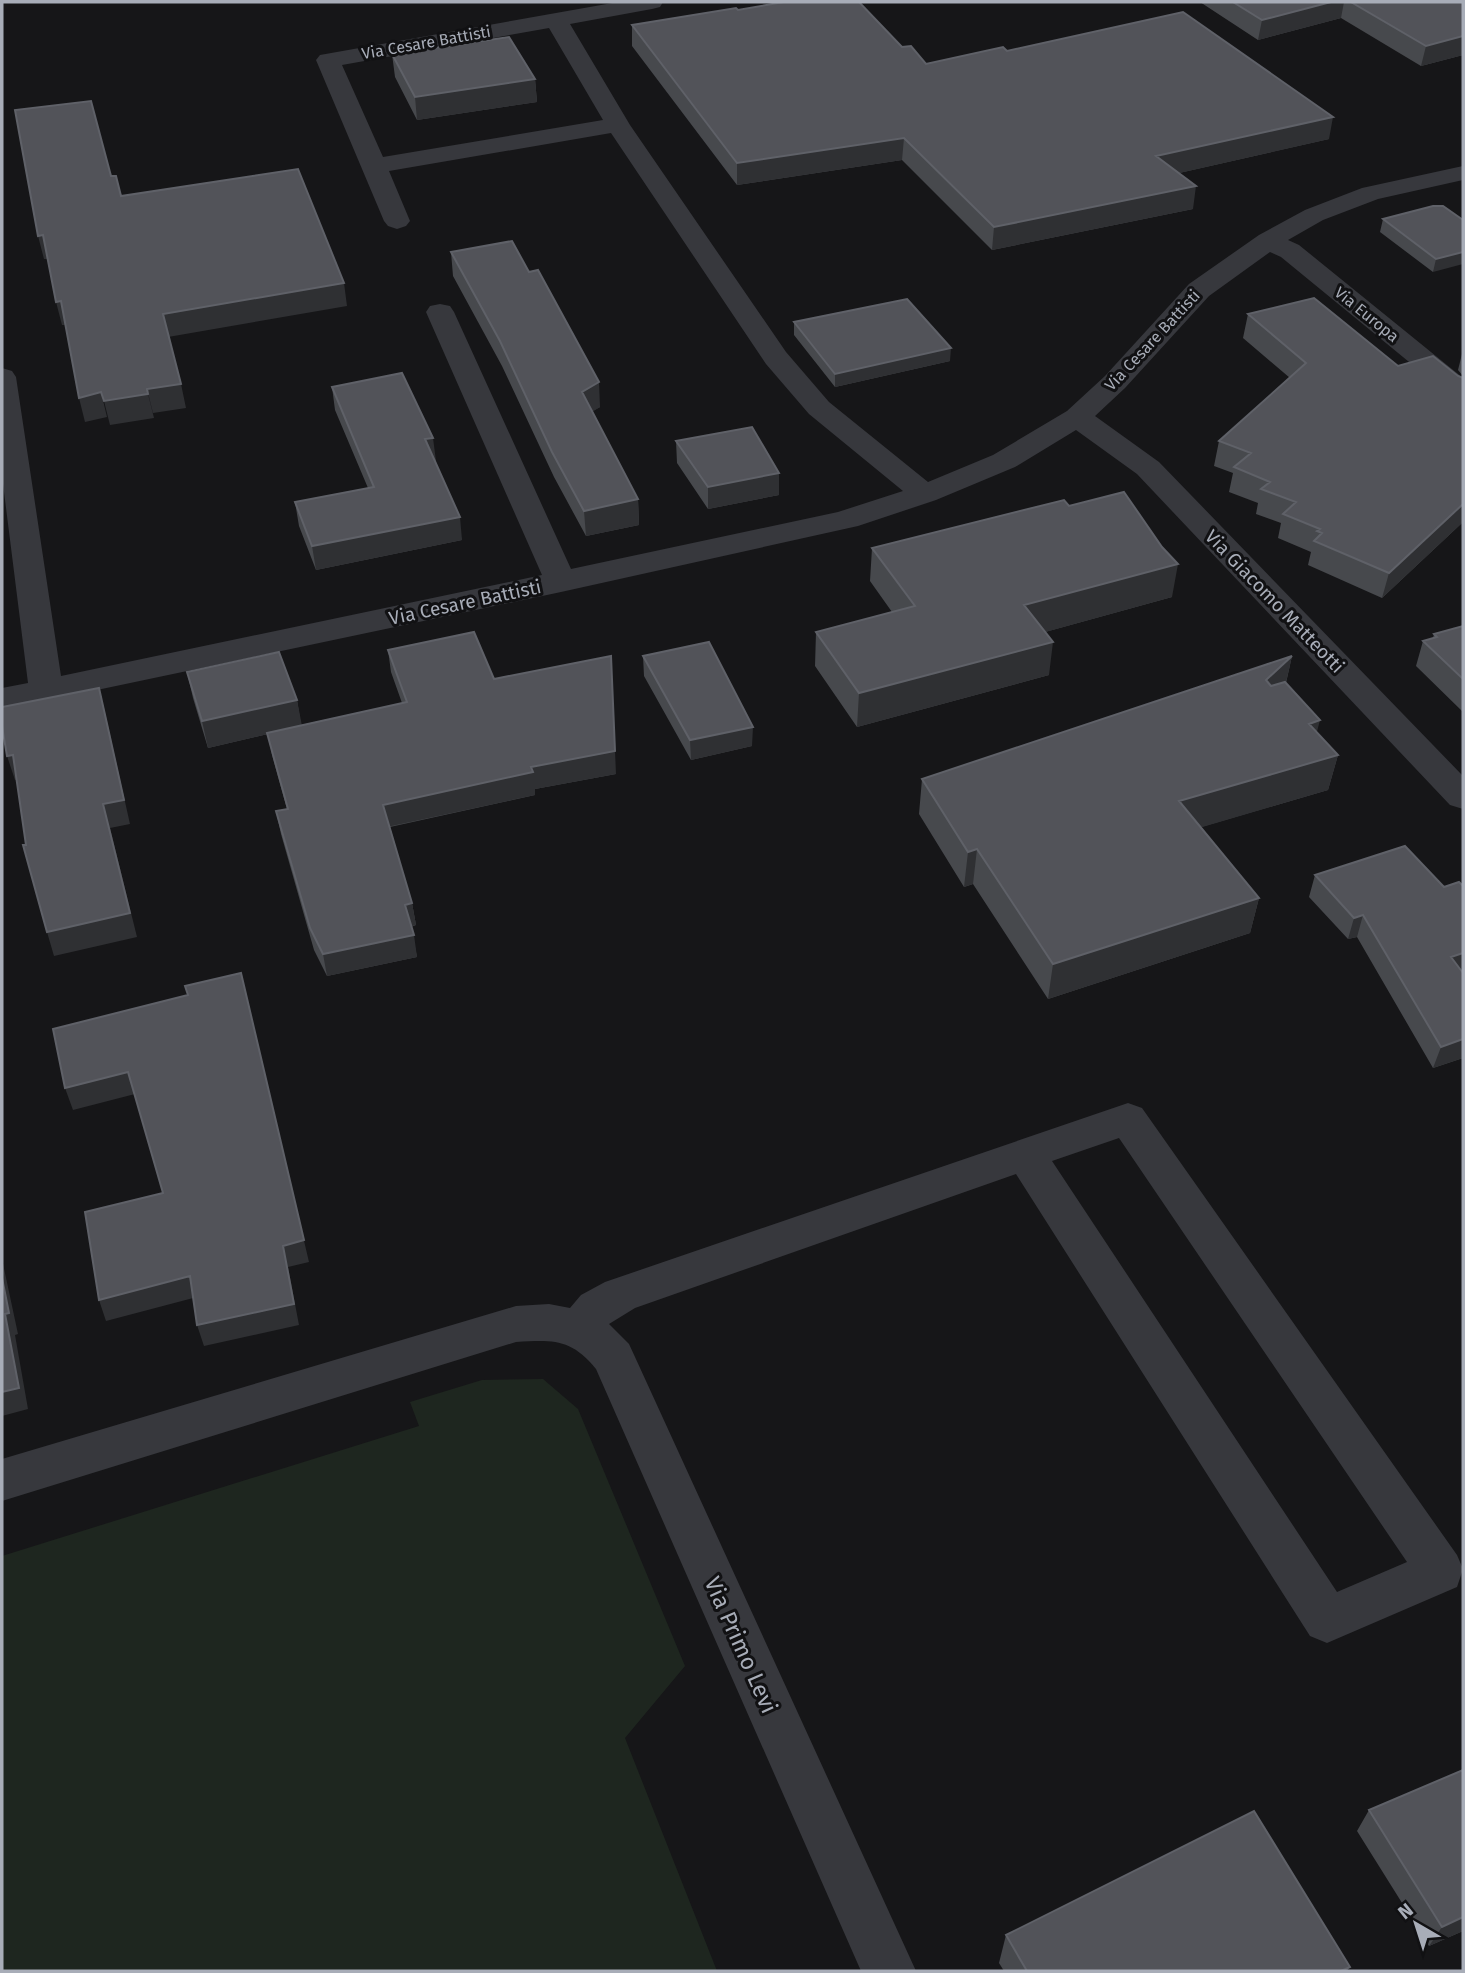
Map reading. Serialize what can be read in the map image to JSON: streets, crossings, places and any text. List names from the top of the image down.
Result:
{
  "streets": {
    "street": [
      "Via Cesare Battisti",
      "Via Europa",
      "Via Giacomo Matteotti",
      "Via Primo Levi"
    ]
  },
  "crossings": [
    ["Via Cesare Battisti", "Via Europa"],
    ["Via Cesare Battisti", "Via Giacomo Matteotti"]
  ],
  "north": "top left"
}
